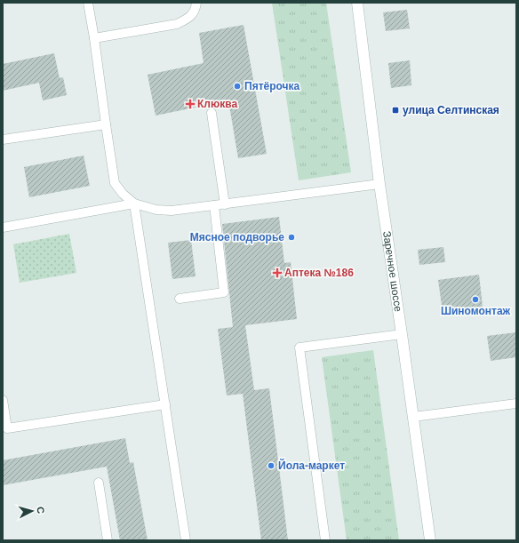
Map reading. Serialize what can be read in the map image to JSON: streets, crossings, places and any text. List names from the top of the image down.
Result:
{
  "streets": {
    "main road": ["Заречное шоссе"]
  },
  "places": {
    "other": [
      "Пятёрочка",
      "Мясное подворье",
      "Шиномонтаж",
      "Йола-маркет"
    ],
    "health": ["Клюква", "Аптека №186"],
    "transit": ["улица Селтинская"]
  },
  "north": "right"
}
